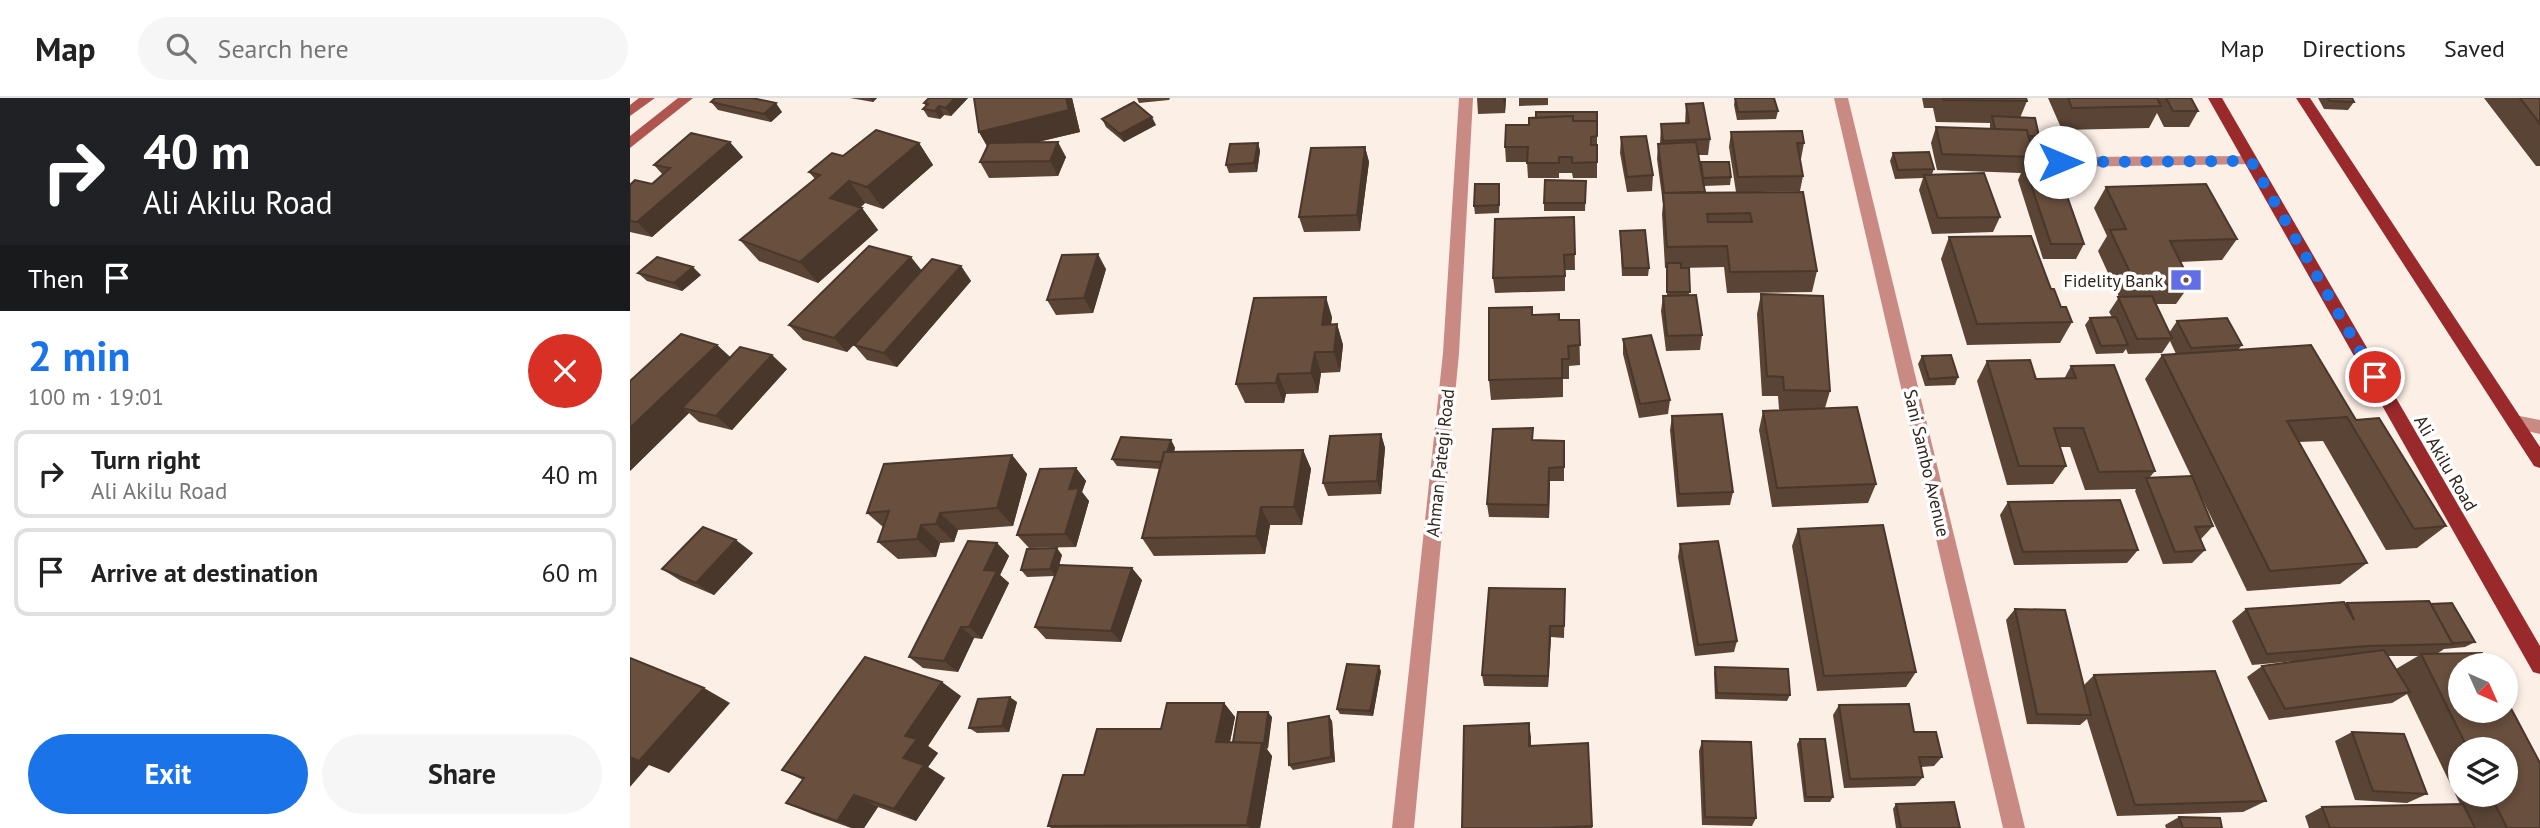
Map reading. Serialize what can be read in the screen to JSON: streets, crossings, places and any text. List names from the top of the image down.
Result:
{
  "streets": {
    "main road": ["Ali Akilu Road"],
    "street": ["Ahman Pategi Road", "Sani Sambo Avenue"]
  },
  "places": {
    "bank": ["Fidelity Bank"]
  },
  "north": "bottom right",
  "page": {
    "header": "Map",
    "search": "Search here",
    "nav": ["Map", "Directions", "Saved"],
    "turn": ["40 m", "Ali Akilu Road"],
    "then": "Then",
    "heading": ["2 min", "100 m · 19:01"],
    "list": [
      {
        "name": "Turn right",
        "note": "Ali Akilu Road",
        "value": "40 m"
      },
      {
        "name": "Arrive at destination",
        "value": "60 m"
      }
    ],
    "buttons": ["Exit", "Share"]
  }
}
